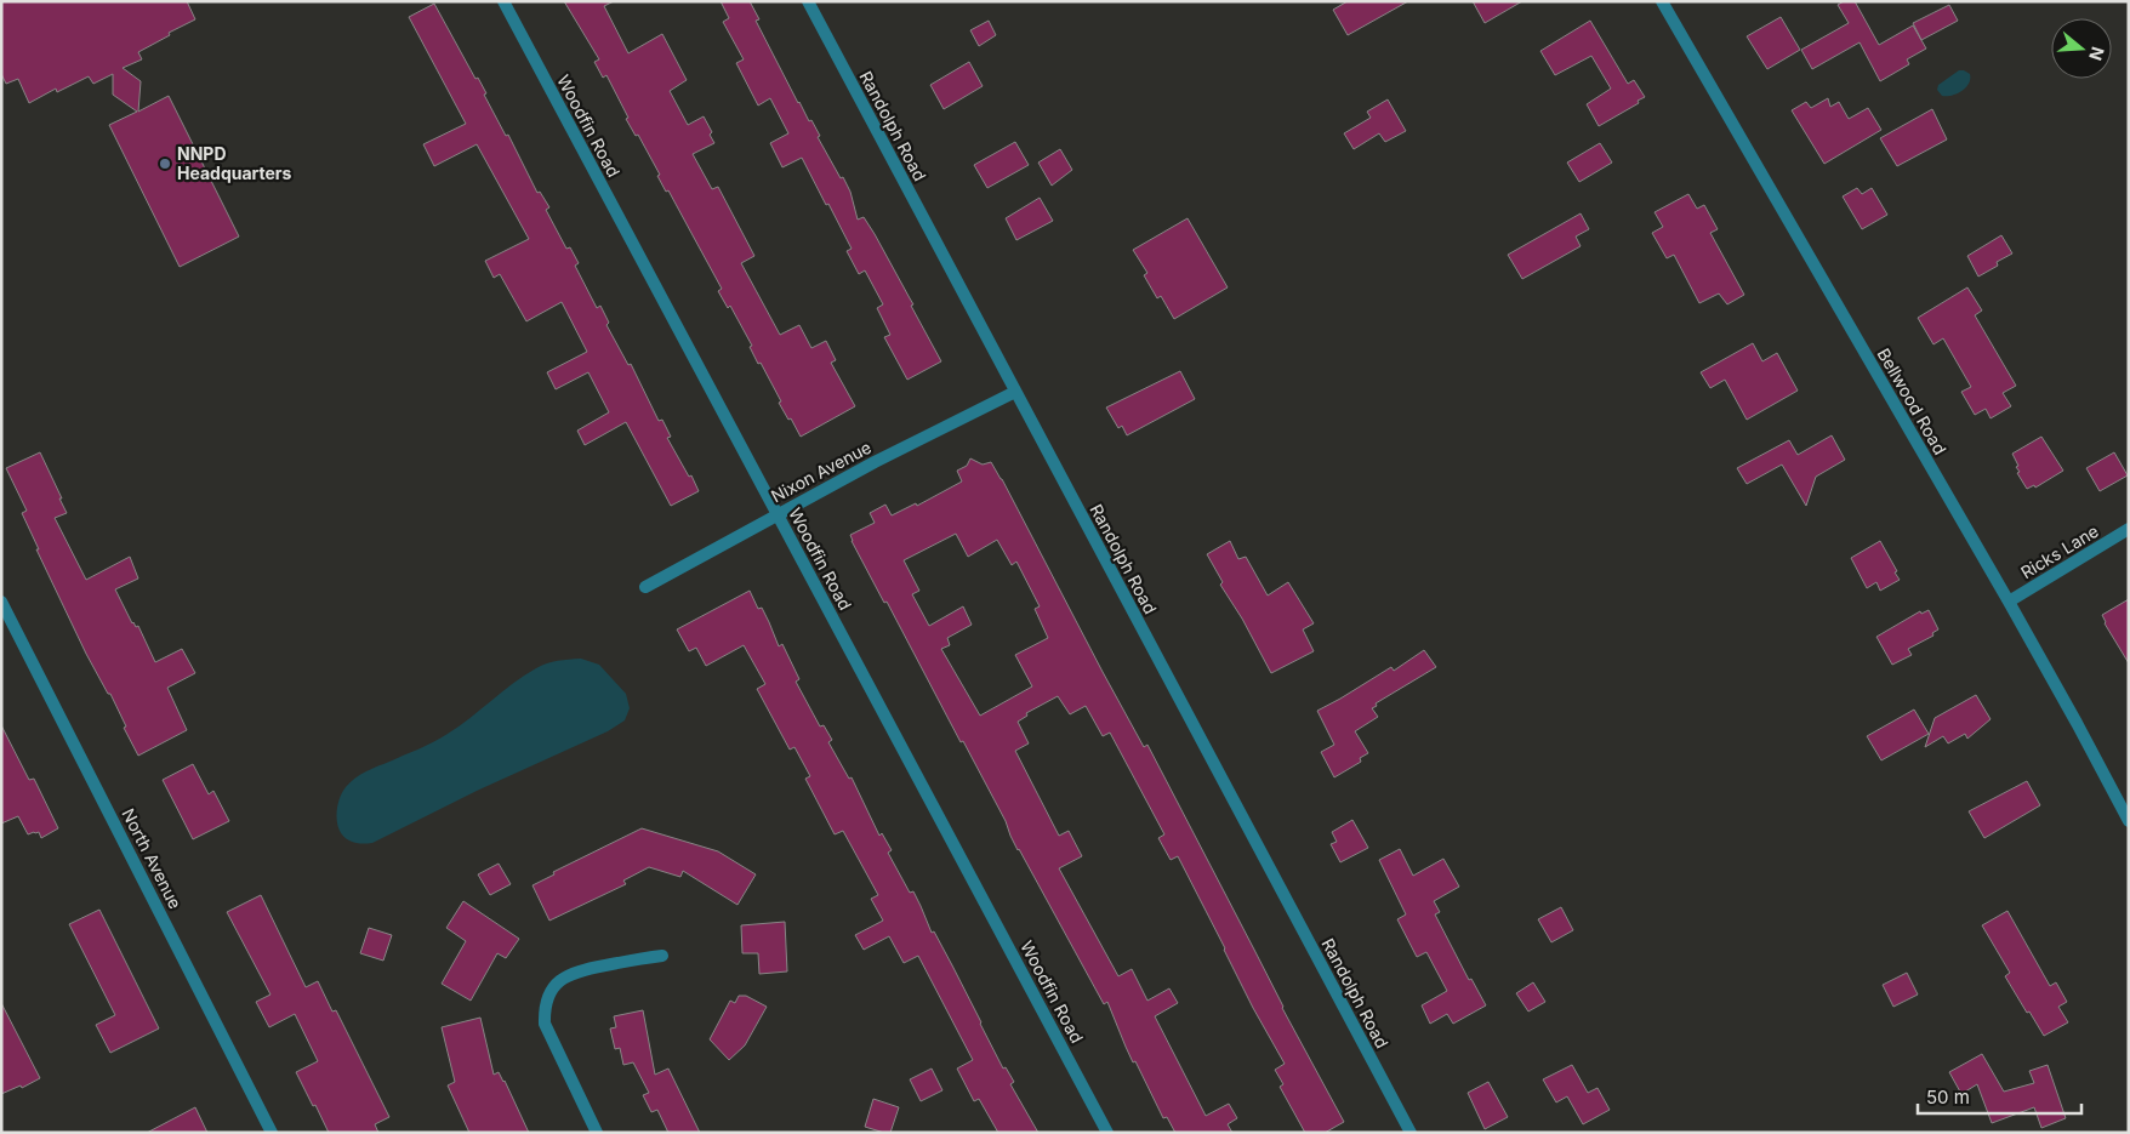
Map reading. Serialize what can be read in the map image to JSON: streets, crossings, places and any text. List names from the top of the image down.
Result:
{
  "streets": {
    "street": [
      "Woodfin Road",
      "Randolph Road",
      "Bellwood Road",
      "Nixon Avenue",
      "Ricks Lane",
      "North Avenue"
    ]
  },
  "crossings": [
    ["Woodfin Road", "Nixon Avenue"],
    ["Randolph Road", "Nixon Avenue"],
    ["Bellwood Road", "Ricks Lane"]
  ],
  "places": ["NNPD Headquarters"],
  "scale_bar": "50 m",
  "north": "right"
}
